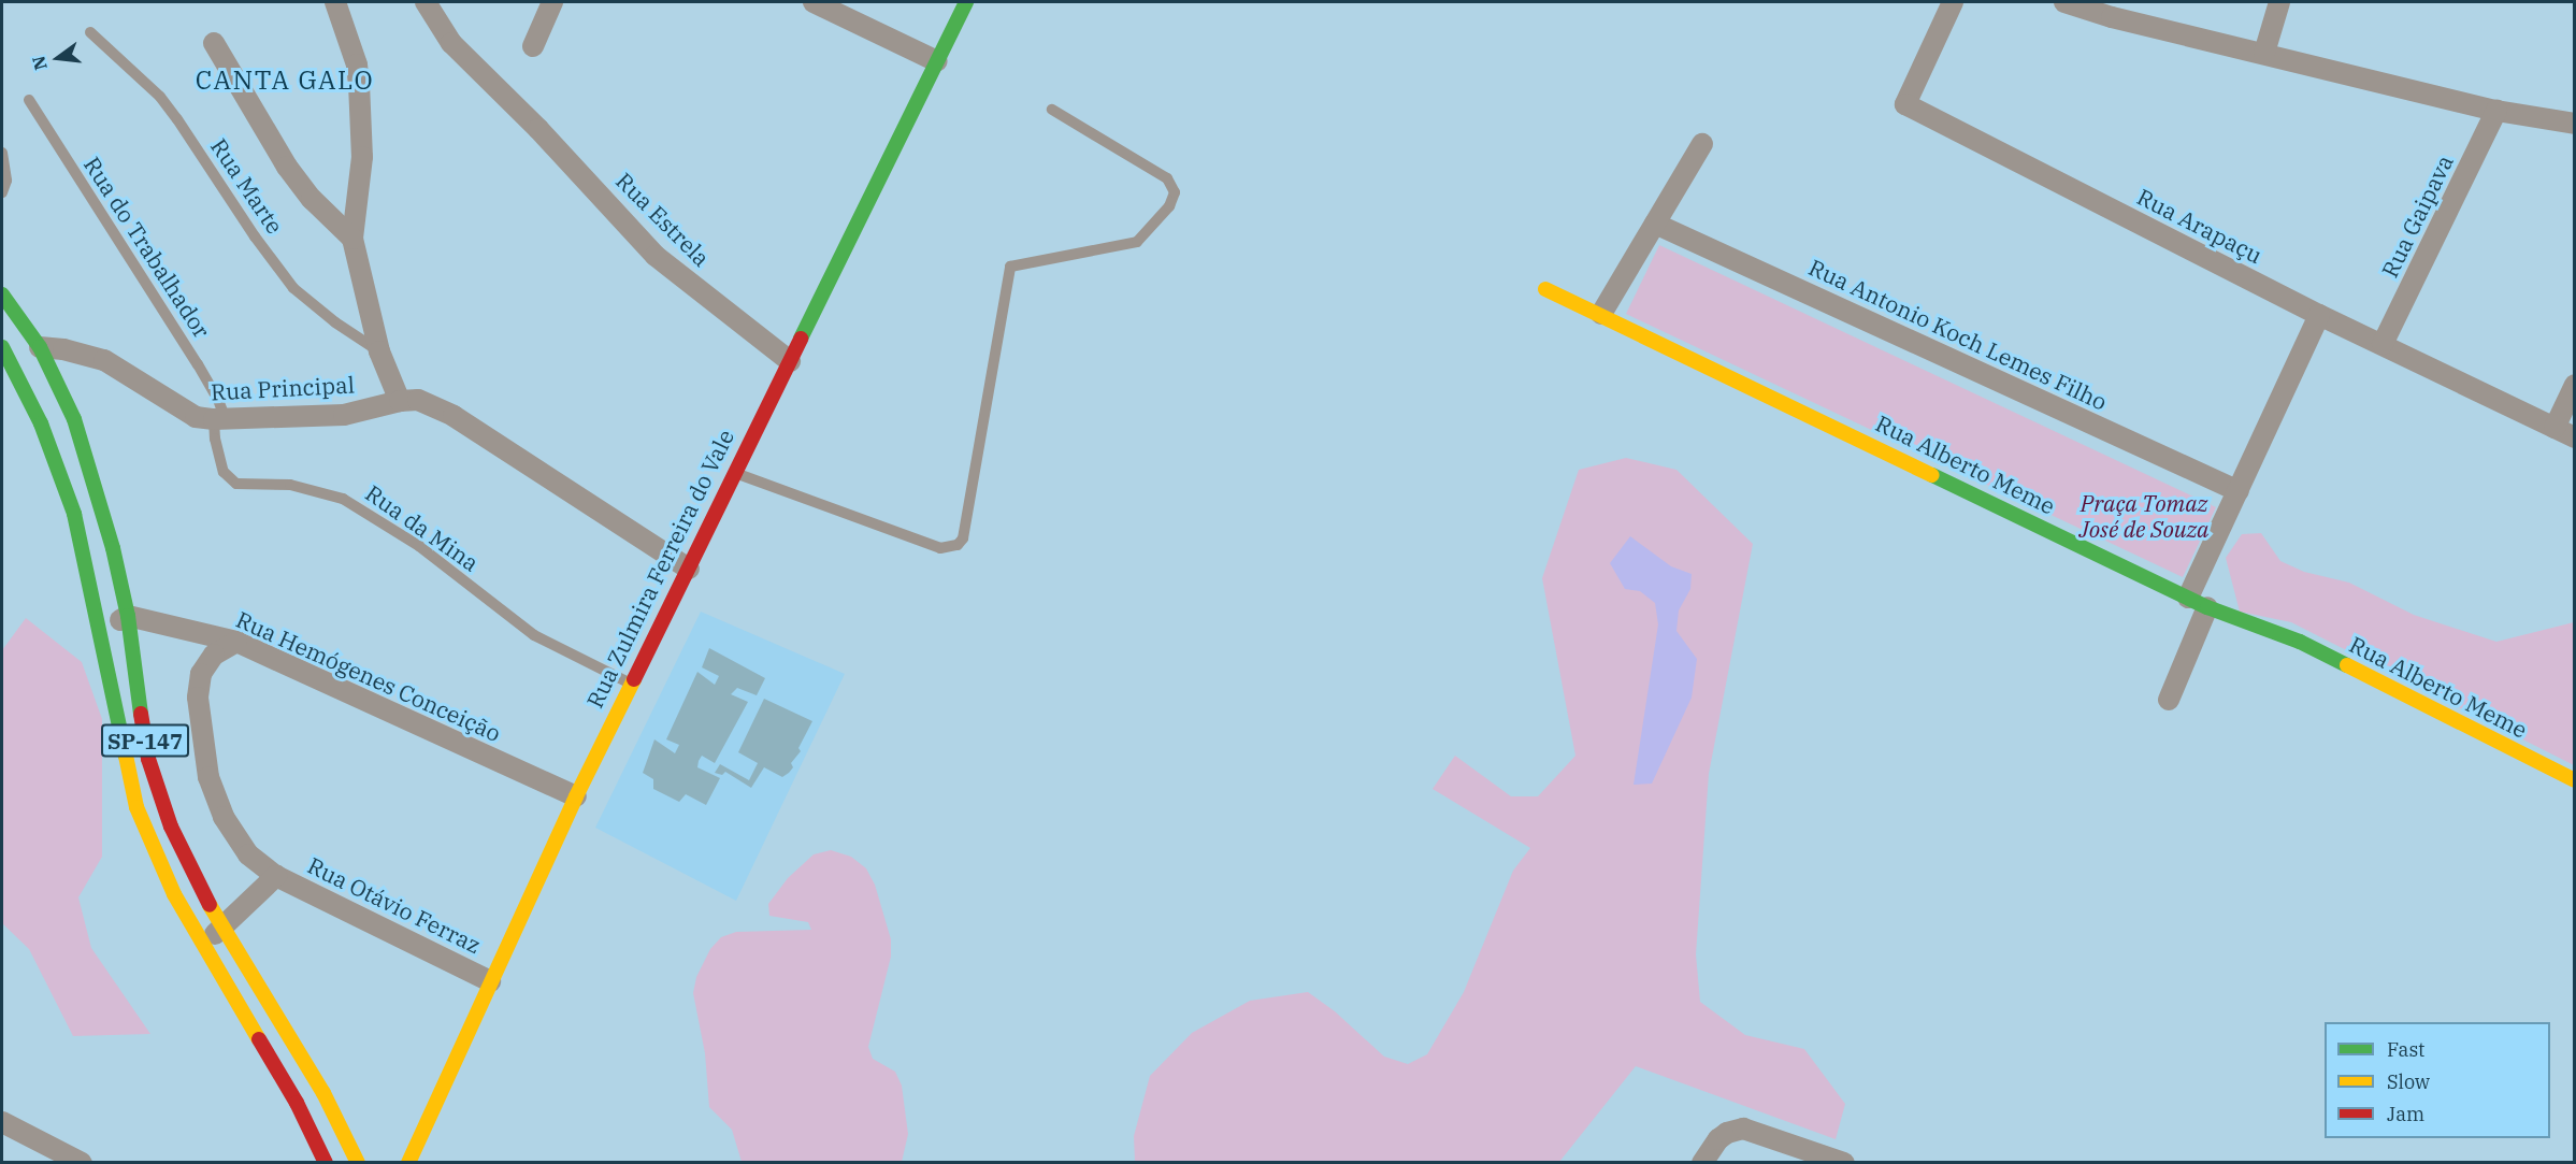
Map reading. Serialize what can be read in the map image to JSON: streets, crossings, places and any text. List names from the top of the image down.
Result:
{
  "streets": {
    "street": [
      "Rua Gaipava",
      "Rua Estrela",
      "Rua Arapaçu",
      "Rua Antonio Koch Lemes Filho",
      "Rua Principal",
      "Rua Alberto Meme",
      "Rua Zulmira Ferreira do Vale",
      "Rua Hemógenes Conceição",
      "SP-147",
      "Rua Otávio Ferraz"
    ],
    "lane": ["Rua Marte", "Rua do Trabalhador", "Rua da Mina"]
  },
  "crossings": [
    ["Rua Gaipava", "Rua Arapaçu"],
    ["Rua Estrela", "Rua Zulmira Ferreira do Vale"],
    ["Rua do Trabalhador", "Rua Principal"],
    ["Rua do Trabalhador", "Rua da Mina"],
    ["Rua Principal", "Rua da Mina"],
    ["Rua Principal", "Rua Zulmira Ferreira do Vale"],
    ["Rua Principal", "SP-147"],
    ["Rua da Mina", "Rua Zulmira Ferreira do Vale"],
    ["Rua Zulmira Ferreira do Vale", "Rua Hemógenes Conceição"],
    ["Rua Zulmira Ferreira do Vale", "Rua Otávio Ferraz"],
    ["Rua Hemógenes Conceição", "SP-147"],
    ["Rua Hemógenes Conceição", "Rua Otávio Ferraz"]
  ],
  "districts": ["CANTA GALO"],
  "parks": ["Praça Tomaz José de Souza"],
  "legend": ["Fast", "Slow", "Jam"],
  "north": "left"
}
